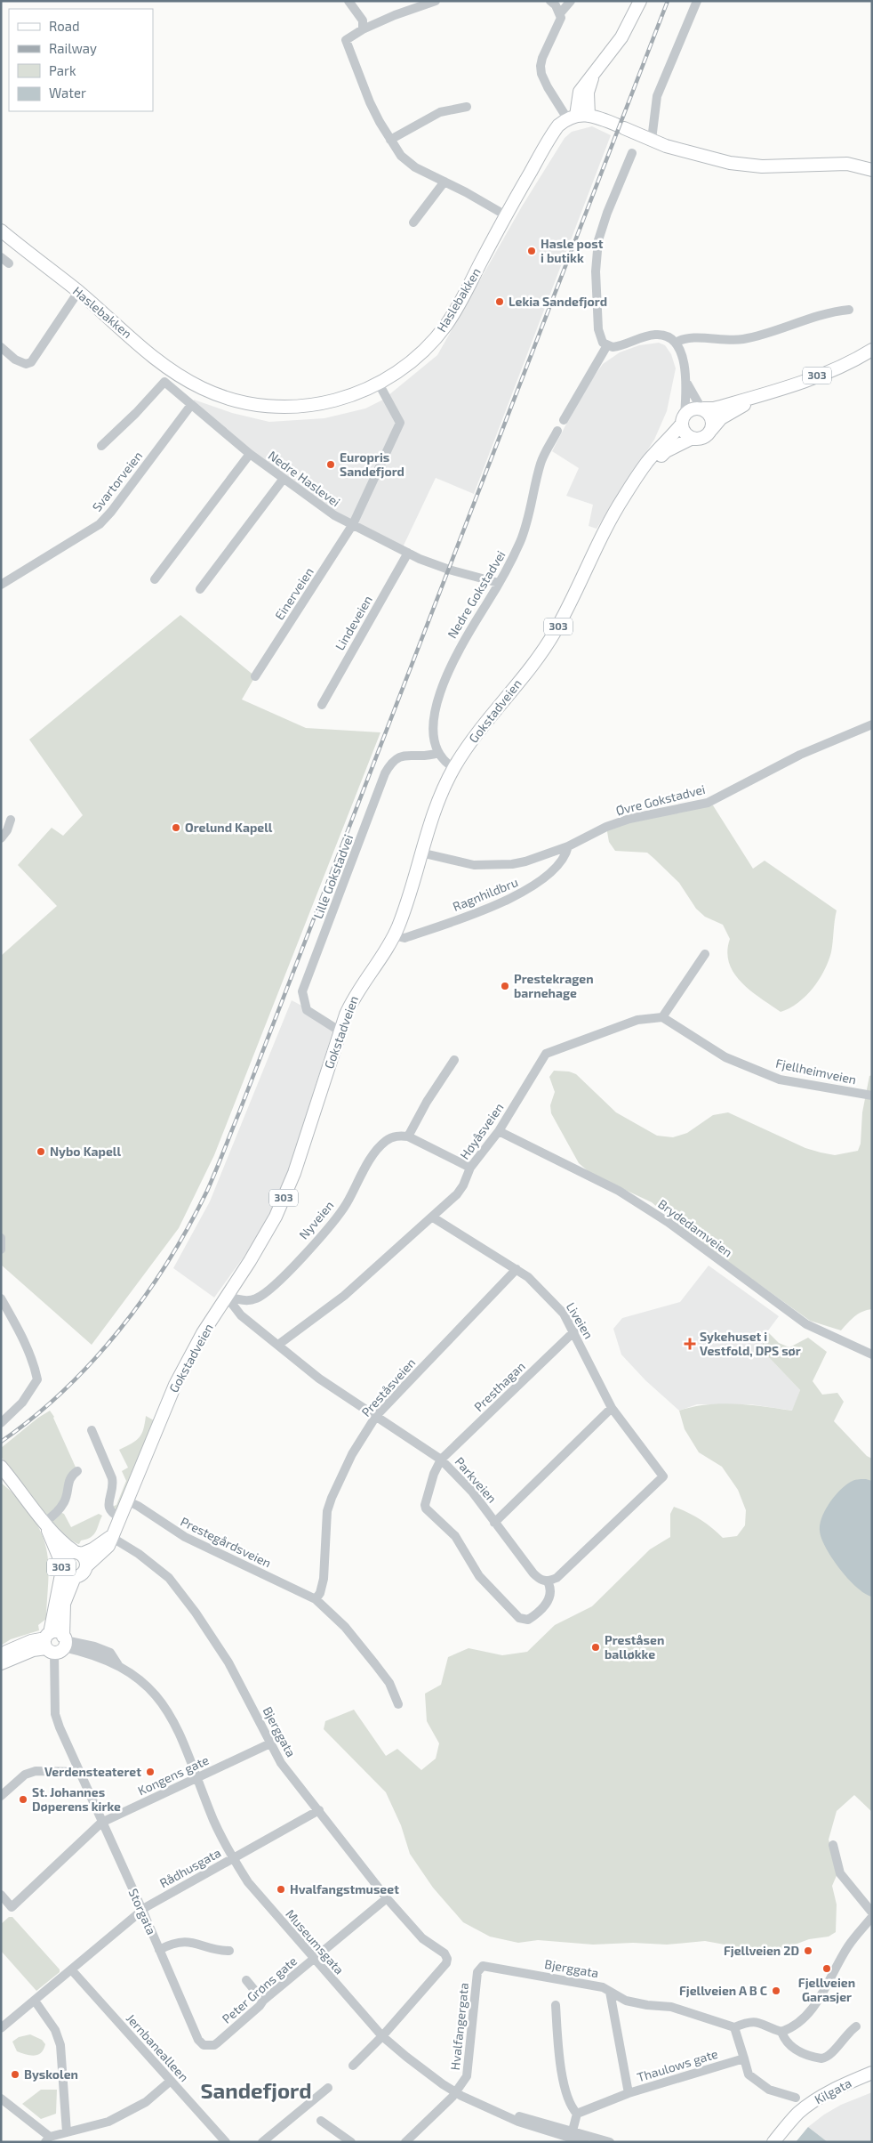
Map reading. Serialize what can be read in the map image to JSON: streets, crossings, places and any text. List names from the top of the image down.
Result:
{
  "streets": {
    "main road": [
      "Haslebakken",
      "303",
      "Gokstadveien",
      "Kilgata"
    ],
    "street": [
      "Nedre Haslevei",
      "Svartorveien",
      "Einerveien",
      "Nedre Gokstadvei",
      "Lindeveien",
      "Øvre Gokstadvei",
      "Lille Gokstadvei",
      "Ragnhildbru",
      "Fjellheimveien",
      "Høyåsveien",
      "Nyveien",
      "Brydedamveien",
      "Liveien",
      "Presthagan",
      "Preståsveien",
      "Parkveien",
      "Prestegårdsveien",
      "Bjerggata",
      "Kongens gate",
      "Rådhusgata",
      "Storgata",
      "Museumsgata",
      "Peter Grøns gate",
      "Hvalfangergata",
      "Jernbanealleen",
      "Thaulows gate"
    ]
  },
  "crossings": [
    ["Haslebakken", "Einerveien"],
    ["303", "Gokstadveien"],
    ["303", "Storgata"],
    ["303", "Museumsgata"],
    ["Nedre Haslevei", "Svartorveien"],
    ["Nedre Haslevei", "Einerveien"],
    ["Nedre Haslevei", "Nedre Gokstadvei"],
    ["Nedre Haslevei", "Lindeveien"],
    ["Nedre Gokstadvei", "Lille Gokstadvei"],
    ["Gokstadveien", "Øvre Gokstadvei"],
    ["Gokstadveien", "Lille Gokstadvei"],
    ["Gokstadveien", "Ragnhildbru"],
    ["Gokstadveien", "Nyveien"],
    ["Gokstadveien", "Parkveien"],
    ["Gokstadveien", "Prestegårdsveien"],
    ["Gokstadveien", "Bjerggata"],
    ["Øvre Gokstadvei", "Ragnhildbru"],
    ["Fjellheimveien", "Høyåsveien"],
    ["Høyåsveien", "Brydedamveien"],
    ["Høyåsveien", "Liveien"],
    ["Høyåsveien", "Parkveien"],
    ["Nyveien", "Parkveien"],
    ["Liveien", "Presthagan"],
    ["Liveien", "Preståsveien"],
    ["Liveien", "Parkveien"],
    ["Presthagan", "Parkveien"],
    ["Preståsveien", "Parkveien"],
    ["Preståsveien", "Prestegårdsveien"],
    ["Bjerggata", "Kongens gate"],
    ["Bjerggata", "Rådhusgata"],
    ["Bjerggata", "Museumsgata"],
    ["Bjerggata", "Peter Grøns gate"],
    ["Bjerggata", "Hvalfangergata"],
    ["Kongens gate", "Storgata"],
    ["Kongens gate", "Museumsgata"],
    ["Rådhusgata", "Storgata"],
    ["Rådhusgata", "Museumsgata"],
    ["Rådhusgata", "Jernbanealleen"],
    ["Storgata", "Museumsgata"],
    ["Storgata", "Peter Grøns gate"],
    ["Museumsgata", "Peter Grøns gate"],
    ["Museumsgata", "Hvalfangergata"]
  ],
  "districts": ["Sandefjord"],
  "places": {
    "other": [
      "Hasle post i butikk",
      "Lekia Sandefjord",
      "Europris Sandefjord",
      "Orelund Kapell",
      "Prestekragen barnehage",
      "Nybo Kapell",
      "Preståsen balløkke",
      "Verdensteateret",
      "St. Johannes Døperens kirke",
      "Hvalfangstmuseet",
      "Fjellveien 2D",
      "Fjellveien Garasjer",
      "Fjellveien A B C",
      "Byskolen"
    ],
    "health": ["Sykehuset i Vestfold, DPS sør"]
  },
  "legend": [
    "Road",
    "Railway",
    "Park",
    "Water"
  ]
}
